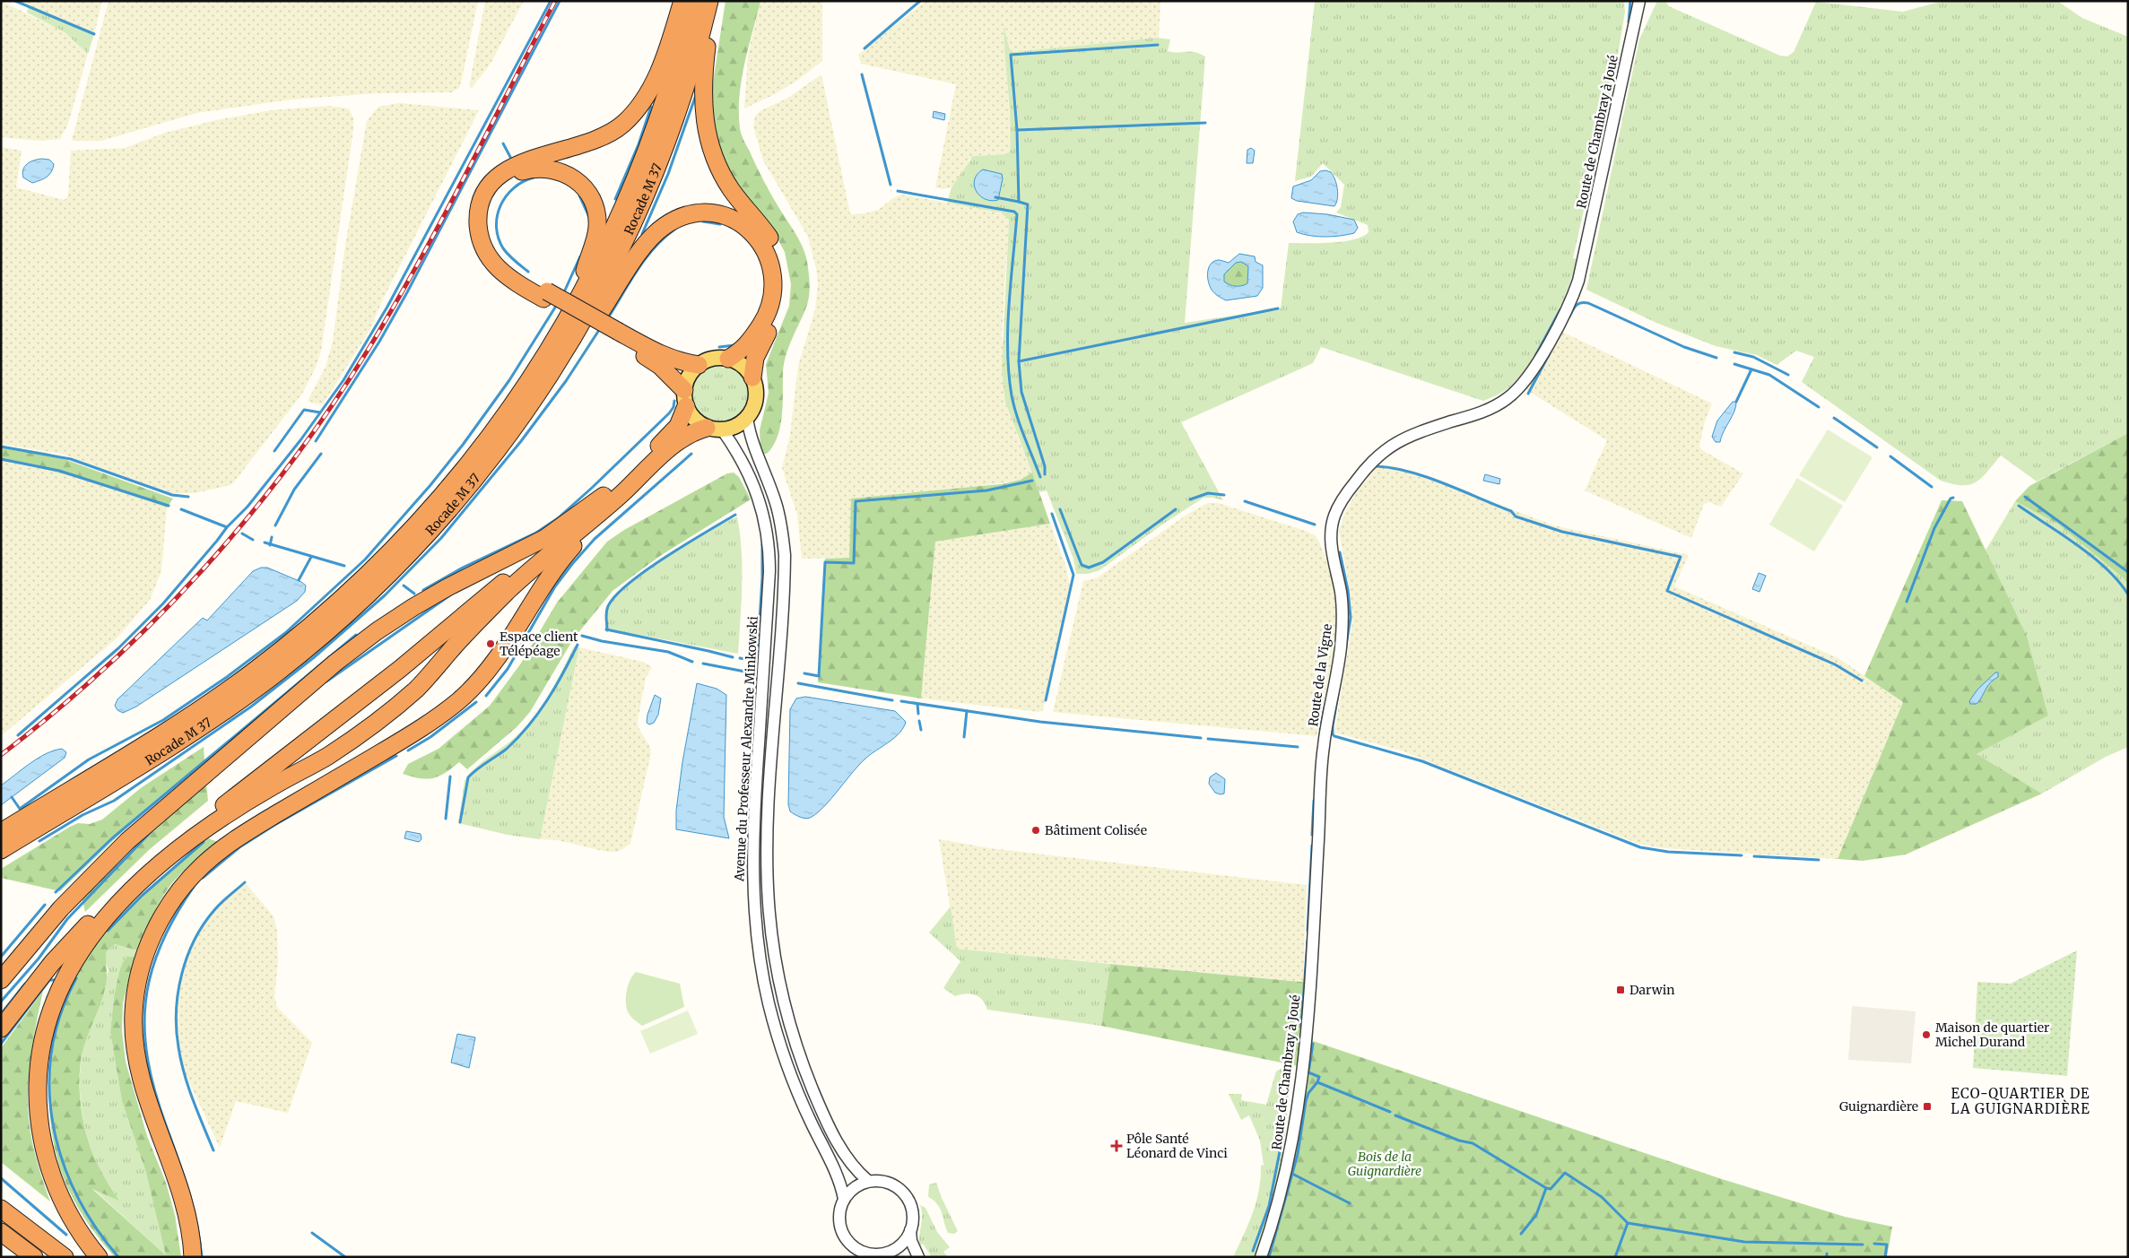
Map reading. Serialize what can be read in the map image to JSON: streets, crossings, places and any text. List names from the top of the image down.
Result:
{
  "streets": {
    "highway": ["Rocade M 37"],
    "street": ["Route de Chambray à Joué", "Route de la Vigne", "Avenue du Professeur Alexandre Minkowski"]
  },
  "crossings": [
    ["Route de Chambray à Joué", "Route de la Vigne"]
  ],
  "districts": ["ECO-QUARTIER DE LA GUIGNARDIÈRE"],
  "parks": ["Bois de la Guignardière"],
  "places": {
    "other": ["Espace client Télépéage", "Bâtiment Colisée", "Maison de quartier Michel Durand"],
    "transit": ["Darwin", "Guignardière"],
    "health": ["Pôle Santé Léonard de Vinci"]
  }
}
